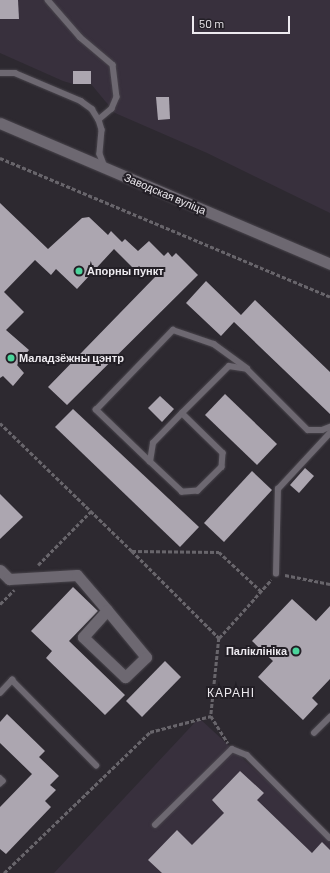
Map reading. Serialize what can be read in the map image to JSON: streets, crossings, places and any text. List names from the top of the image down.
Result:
{
  "streets": {
    "street": ["Заводская вуліца"]
  },
  "districts": ["КАРАНІ"],
  "places": ["Апорны пункт", "Маладзёжны цэнтр", "Паліклініка"],
  "scale_bar": "50 m"
}
